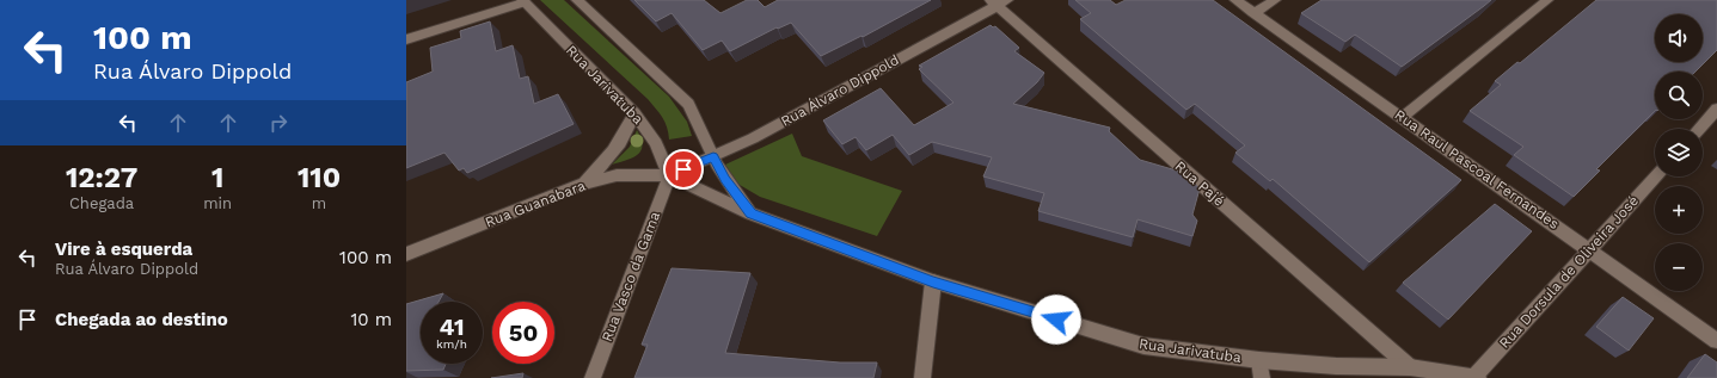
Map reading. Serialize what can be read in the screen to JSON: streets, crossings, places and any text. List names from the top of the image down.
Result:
{
  "streets": {
    "street": [
      "Rua Jarivatuba",
      "Rua Álvaro Dippold",
      "Rua Raul Pascoal Fernandes",
      "Rua Pajé",
      "Rua Guanabara",
      "Rua Dorsula de Oliveira José",
      "Rua Vasco da Gama"
    ]
  },
  "crossings": [
    ["Rua Jarivatuba", "Rua Álvaro Dippold"],
    ["Rua Jarivatuba", "Rua Pajé"],
    ["Rua Jarivatuba", "Rua Guanabara"],
    ["Rua Jarivatuba", "Rua Dorsula de Oliveira José"],
    ["Rua Jarivatuba", "Rua Vasco da Gama"],
    ["Rua Álvaro Dippold", "Rua Pajé"],
    ["Rua Álvaro Dippold", "Rua Guanabara"],
    ["Rua Álvaro Dippold", "Rua Vasco da Gama"],
    ["Rua Raul Pascoal Fernandes", "Rua Dorsula de Oliveira José"],
    ["Rua Guanabara", "Rua Vasco da Gama"]
  ],
  "page": {
    "turn": ["100 m", "Rua Álvaro Dippold"],
    "map_buttons": ["+", "−"],
    "eta": [
      "12:27",
      "Chegada",
      "1",
      "min",
      "110",
      "m"
    ],
    "list": [
      {
        "name": "Vire à esquerda",
        "note": "Rua Álvaro Dippold",
        "value": "100 m"
      },
      {
        "name": "Chegada ao destino",
        "value": "10 m"
      }
    ],
    "speed": "41 km/h",
    "limit": "50"
  }
}
